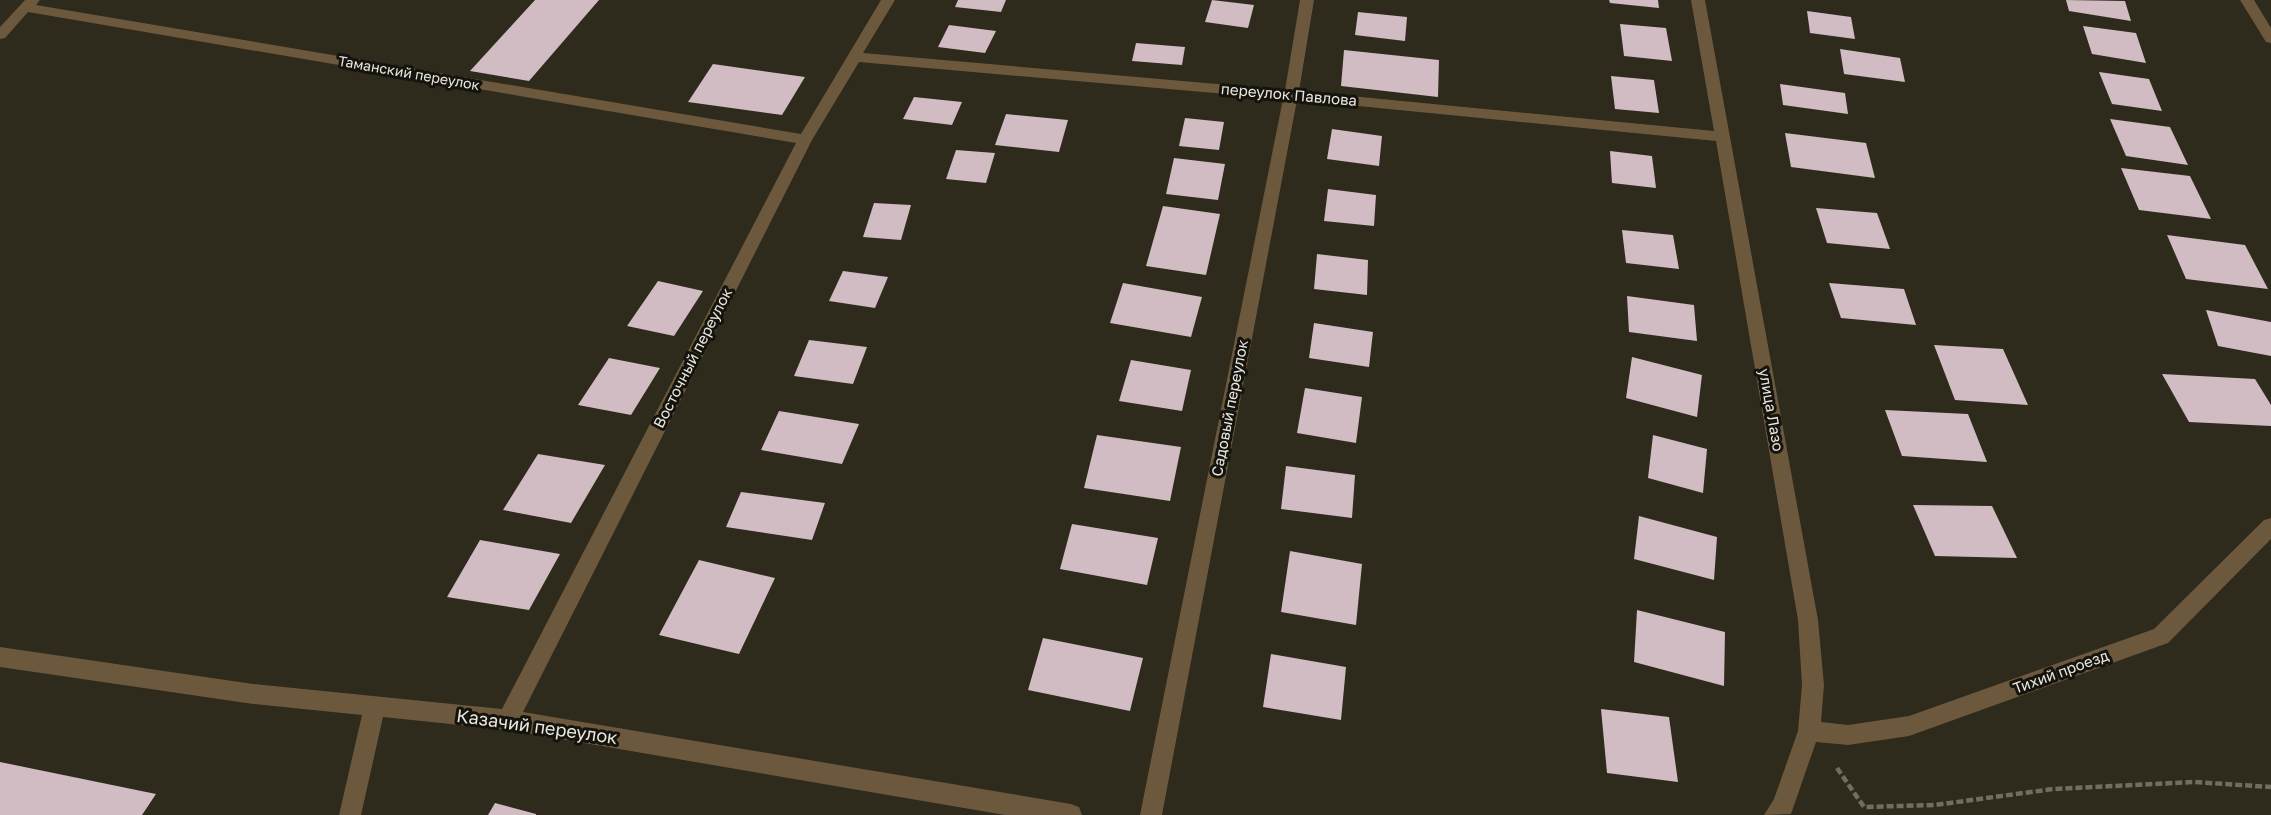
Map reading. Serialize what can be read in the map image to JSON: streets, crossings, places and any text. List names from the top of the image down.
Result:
{
  "streets": {
    "street": [
      "Таманский переулок",
      "переулок Павлова",
      "Восточный переулок",
      "Садовый переулок",
      "улица Лазо",
      "Тихий проезд",
      "Казачий переулок"
    ]
  },
  "crossings": [
    ["Таманский переулок", "Восточный переулок"],
    ["переулок Павлова", "Восточный переулок"],
    ["переулок Павлова", "Садовый переулок"],
    ["переулок Павлова", "улица Лазо"],
    ["Восточный переулок", "Казачий переулок"],
    ["улица Лазо", "Тихий проезд"]
  ]
}
